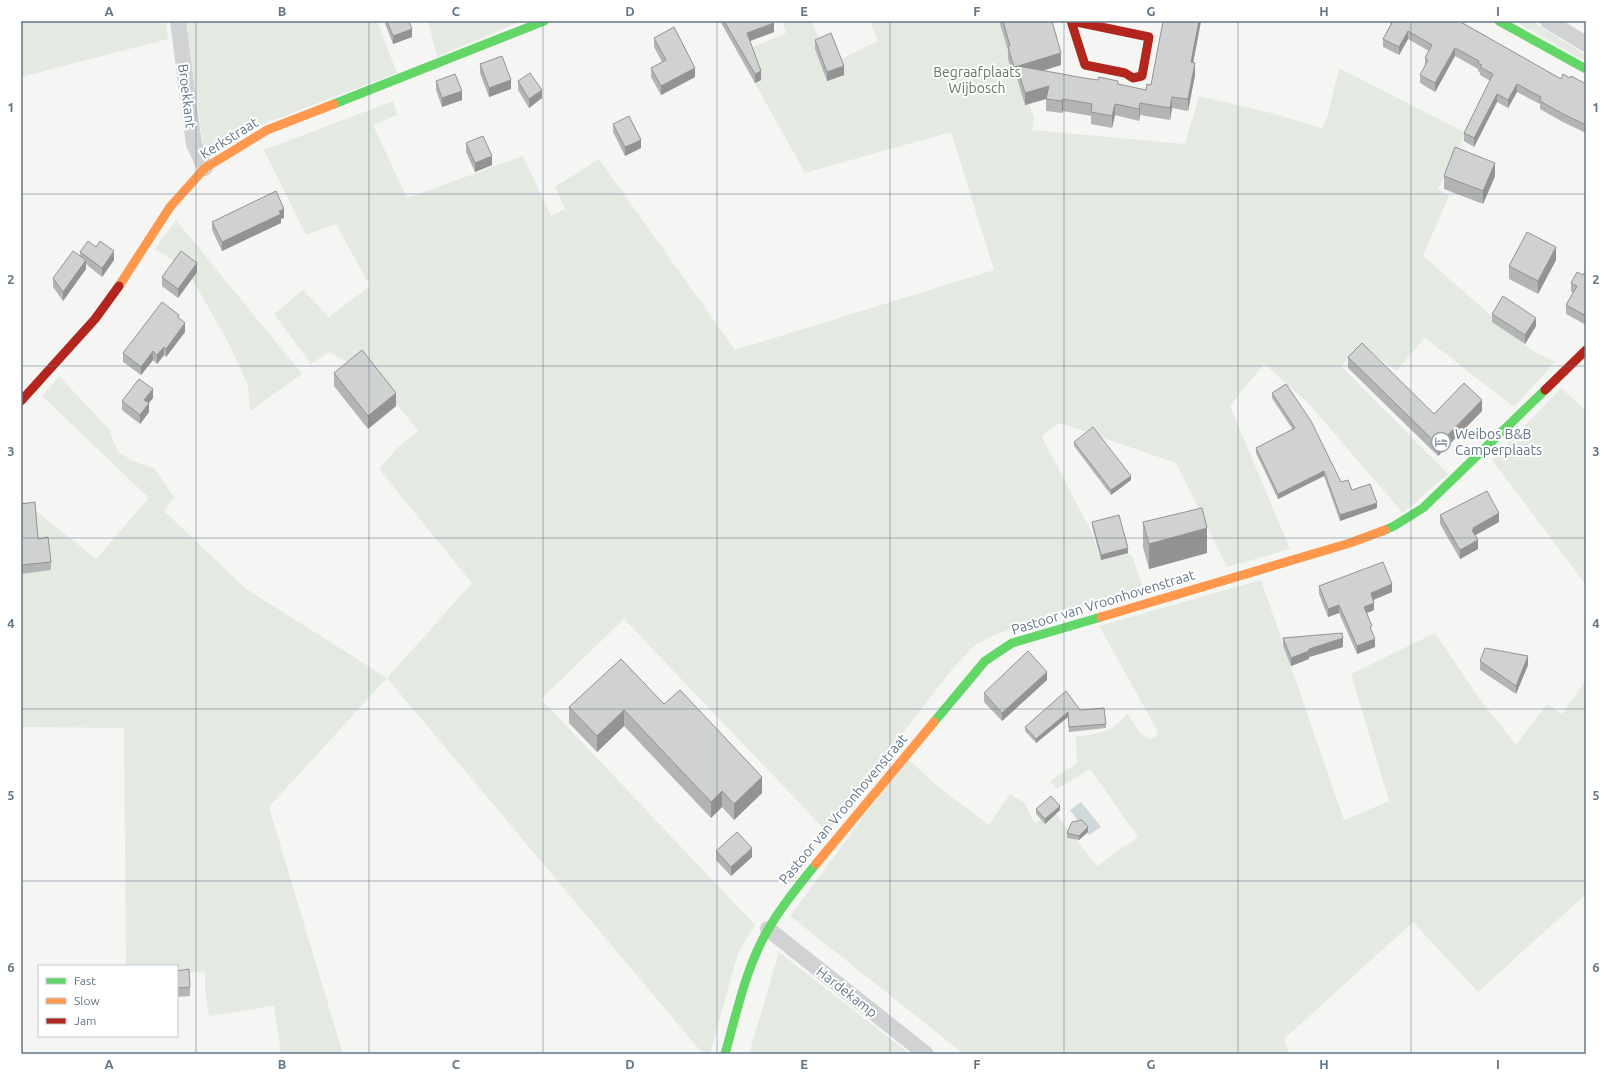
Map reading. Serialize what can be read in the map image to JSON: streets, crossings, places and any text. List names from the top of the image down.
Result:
{
  "streets": {
    "street": [
      "Broekkant",
      "Kerkstraat",
      "Pastoor van Vroonhovenstraat",
      "Hardekamp"
    ]
  },
  "crossings": [
    ["Broekkant", "Kerkstraat"],
    ["Pastoor van Vroonhovenstraat", "Hardekamp"]
  ],
  "parks": ["Begraafplaats Wijbosch"],
  "places": {
    "hotel": ["Weibos B&B Camperplaats"]
  },
  "legend": ["Fast", "Slow", "Jam"],
  "grid": {
    "columns": [
      "A",
      "B",
      "C",
      "D",
      "E",
      "F",
      "G",
      "H",
      "I"
    ],
    "rows": [
      "1",
      "2",
      "3",
      "4",
      "5",
      "6"
    ]
  }
}
